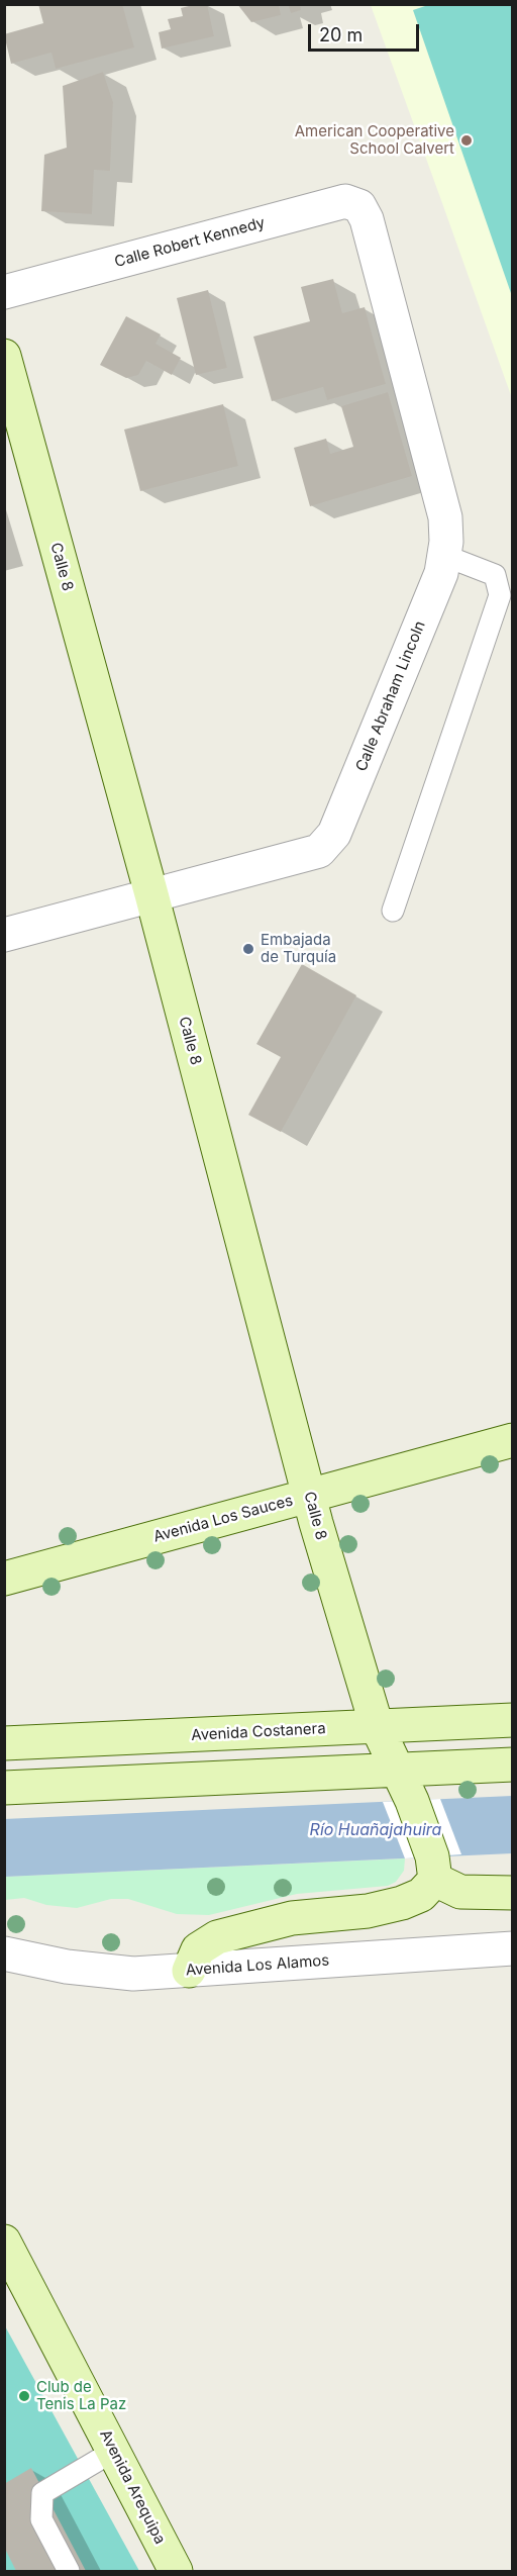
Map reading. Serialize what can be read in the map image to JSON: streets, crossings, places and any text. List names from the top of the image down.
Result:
{
  "streets": {
    "main road": [
      "Calle 8",
      "Avenida Los Sauces",
      "Avenida Costanera",
      "Avenida Arequipa"
    ],
    "street": ["Calle Robert Kennedy", "Calle Abraham Lincoln", "Avenida Los Alamos"]
  },
  "crossings": [
    ["Calle Robert Kennedy", "Calle Abraham Lincoln"],
    ["Calle 8", "Calle Abraham Lincoln"],
    ["Calle 8", "Avenida Los Sauces"],
    ["Calle 8", "Avenida Costanera"]
  ],
  "water": ["Río Huañajahuira"],
  "places": ["American Cooperative School Calvert", "Embajada de Turquía", "Club de Tenis La Paz"],
  "scale_bar": "20 m"
}
